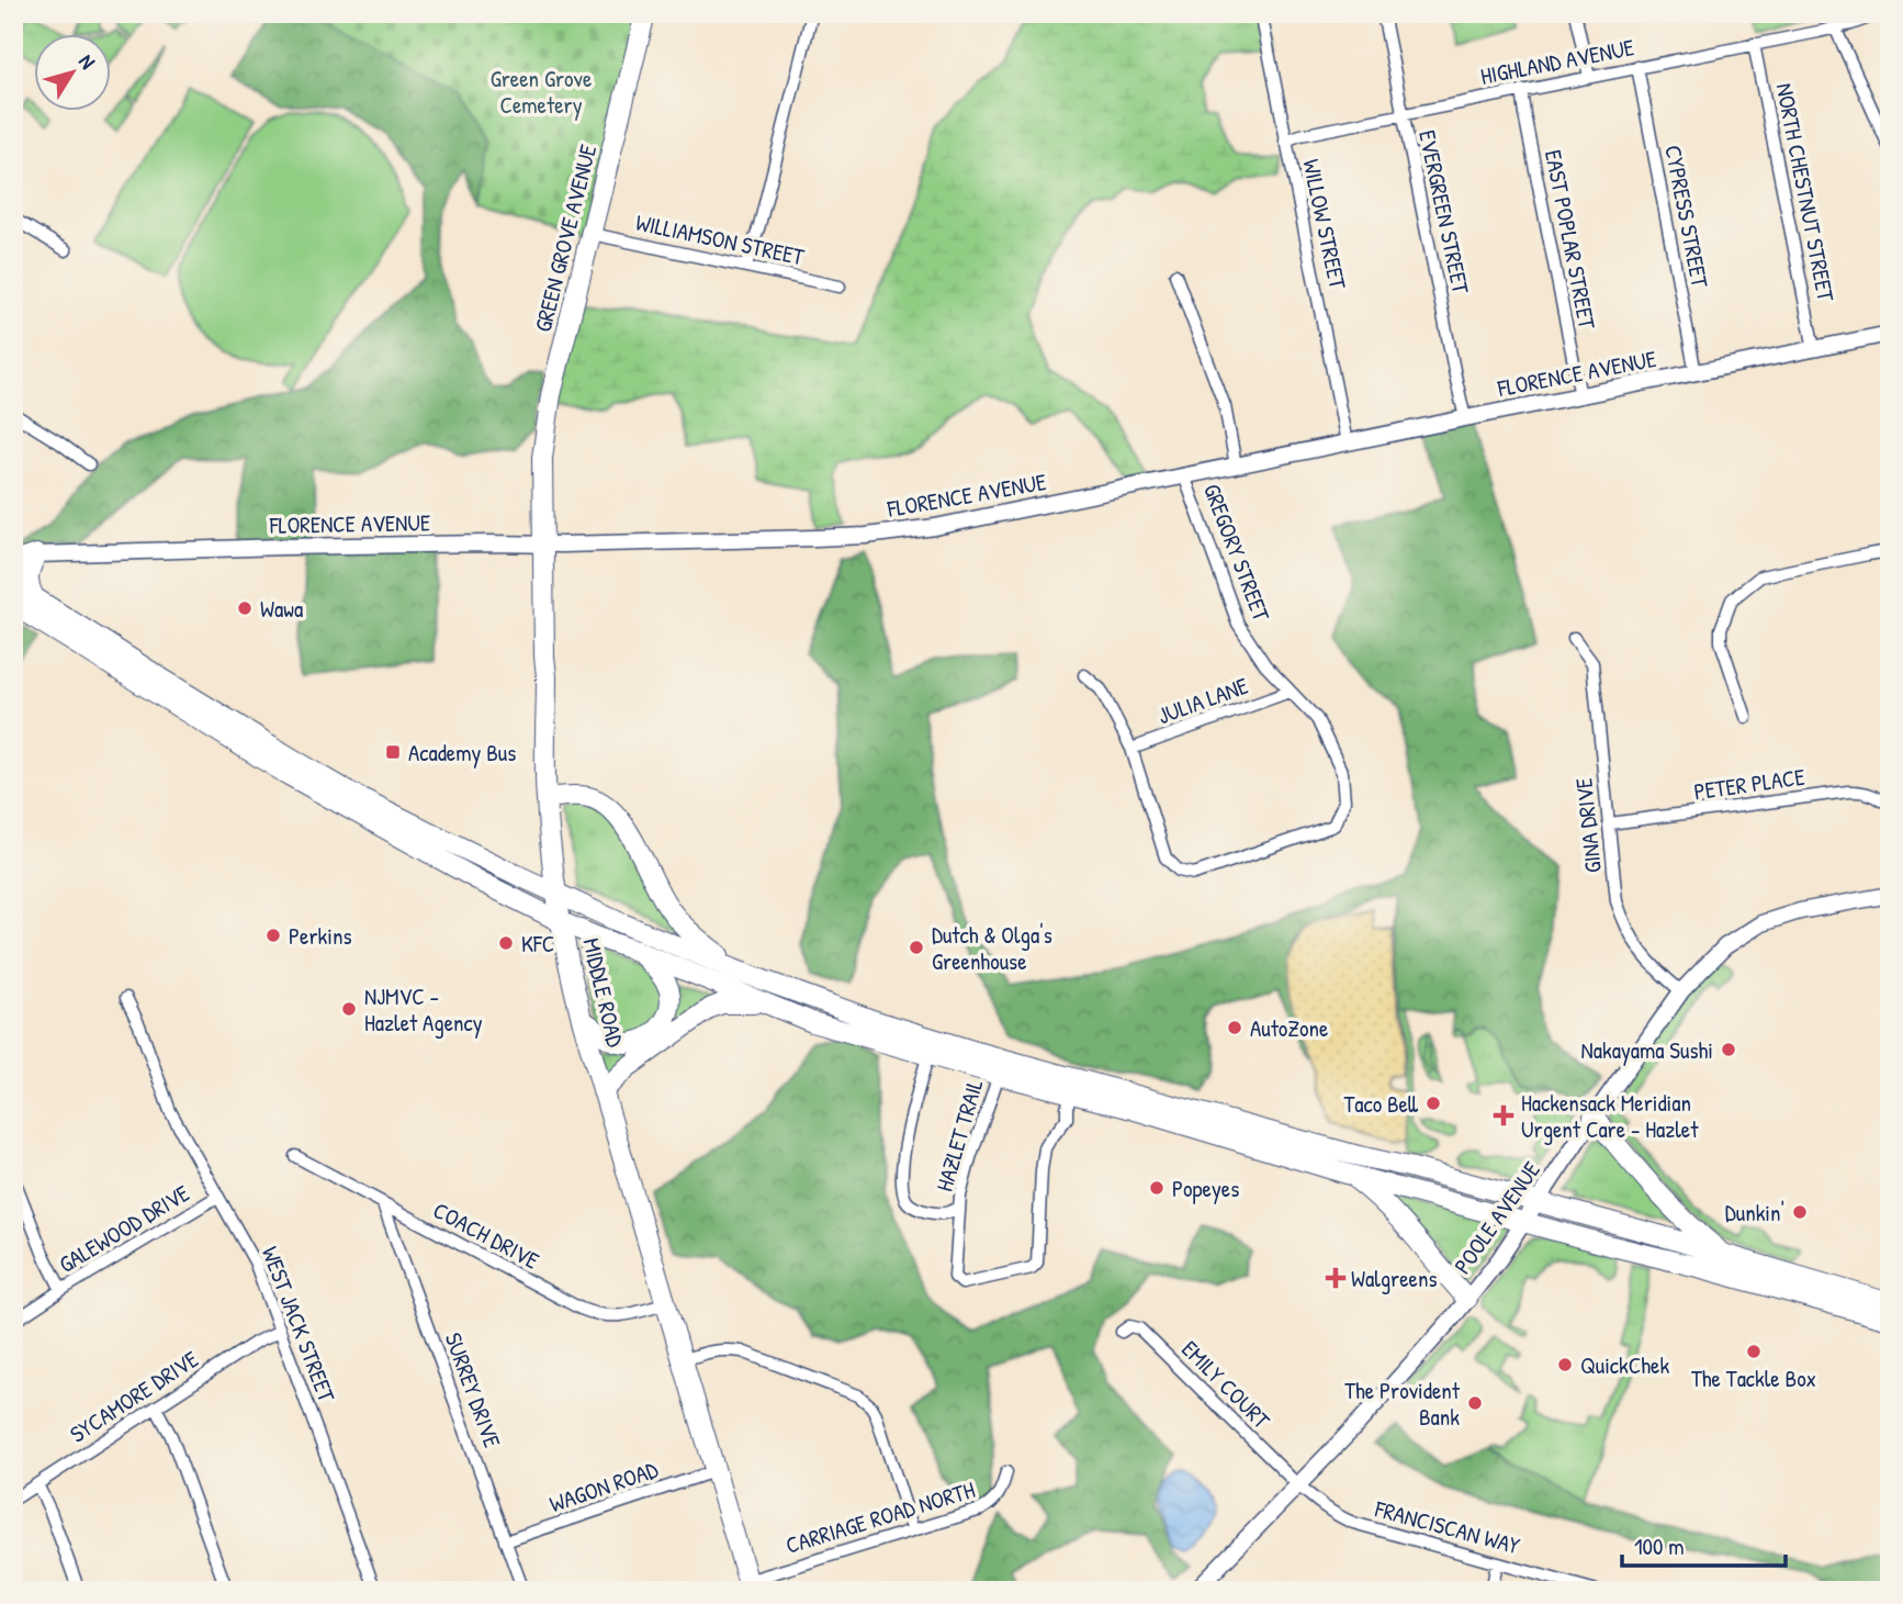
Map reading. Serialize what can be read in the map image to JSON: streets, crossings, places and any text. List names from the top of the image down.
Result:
{
  "streets": {
    "main road": ["GREEN GROVE AVENUE", "MIDDLE ROAD"],
    "street": [
      "HIGHLAND AVENUE",
      "NORTH CHESTNUT STREET",
      "EVERGREEN STREET",
      "CYPRESS STREET",
      "WILLOW STREET",
      "WILLIAMSON STREET",
      "EAST POPLAR STREET",
      "FLORENCE AVENUE",
      "GREGORY STREET",
      "JULIA LANE",
      "PETER PLACE",
      "GINA DRIVE",
      "HAZLET TRAIL",
      "POOLE AVENUE",
      "GALEWOOD DRIVE",
      "COACH DRIVE",
      "WEST JACK STREET",
      "EMILY COURT",
      "SURREY DRIVE",
      "SYCAMORE DRIVE",
      "WAGON ROAD",
      "CARRIAGE ROAD NORTH",
      "FRANCISCAN WAY"
    ]
  },
  "crossings": [
    ["HIGHLAND AVENUE", "NORTH CHESTNUT STREET"],
    ["HIGHLAND AVENUE", "EVERGREEN STREET"],
    ["HIGHLAND AVENUE", "CYPRESS STREET"],
    ["HIGHLAND AVENUE", "WILLOW STREET"],
    ["HIGHLAND AVENUE", "EAST POPLAR STREET"],
    ["NORTH CHESTNUT STREET", "FLORENCE AVENUE"],
    ["EVERGREEN STREET", "FLORENCE AVENUE"],
    ["CYPRESS STREET", "FLORENCE AVENUE"],
    ["WILLOW STREET", "FLORENCE AVENUE"],
    ["GREEN GROVE AVENUE", "WILLIAMSON STREET"],
    ["GREEN GROVE AVENUE", "MIDDLE ROAD"],
    ["EAST POPLAR STREET", "FLORENCE AVENUE"],
    ["FLORENCE AVENUE", "GREGORY STREET"],
    ["FLORENCE AVENUE", "MIDDLE ROAD"],
    ["GREGORY STREET", "JULIA LANE"],
    ["PETER PLACE", "GINA DRIVE"],
    ["GINA DRIVE", "POOLE AVENUE"],
    ["MIDDLE ROAD", "COACH DRIVE"],
    ["MIDDLE ROAD", "WAGON ROAD"],
    ["MIDDLE ROAD", "CARRIAGE ROAD NORTH"],
    ["POOLE AVENUE", "EMILY COURT"],
    ["POOLE AVENUE", "FRANCISCAN WAY"],
    ["GALEWOOD DRIVE", "WEST JACK STREET"],
    ["COACH DRIVE", "SURREY DRIVE"],
    ["WEST JACK STREET", "SYCAMORE DRIVE"],
    ["EMILY COURT", "FRANCISCAN WAY"],
    ["SURREY DRIVE", "WAGON ROAD"]
  ],
  "parks": ["Green Grove Cemetery"],
  "places": {
    "other": [
      "Wawa",
      "Perkins",
      "KFC",
      "Dutch & Olga's Greenhouse",
      "NJMVC - Hazlet Agency",
      "AutoZone",
      "Nakayama Sushi",
      "Taco Bell",
      "Popeyes",
      "Dunkin'",
      "The Tackle Box",
      "QuickChek",
      "The Provident Bank"
    ],
    "transit": ["Academy Bus"],
    "health": ["Hackensack Meridian Urgent Care - Hazlet", "Walgreens"]
  },
  "scale_bar": "100 m",
  "north": "top right"
}
